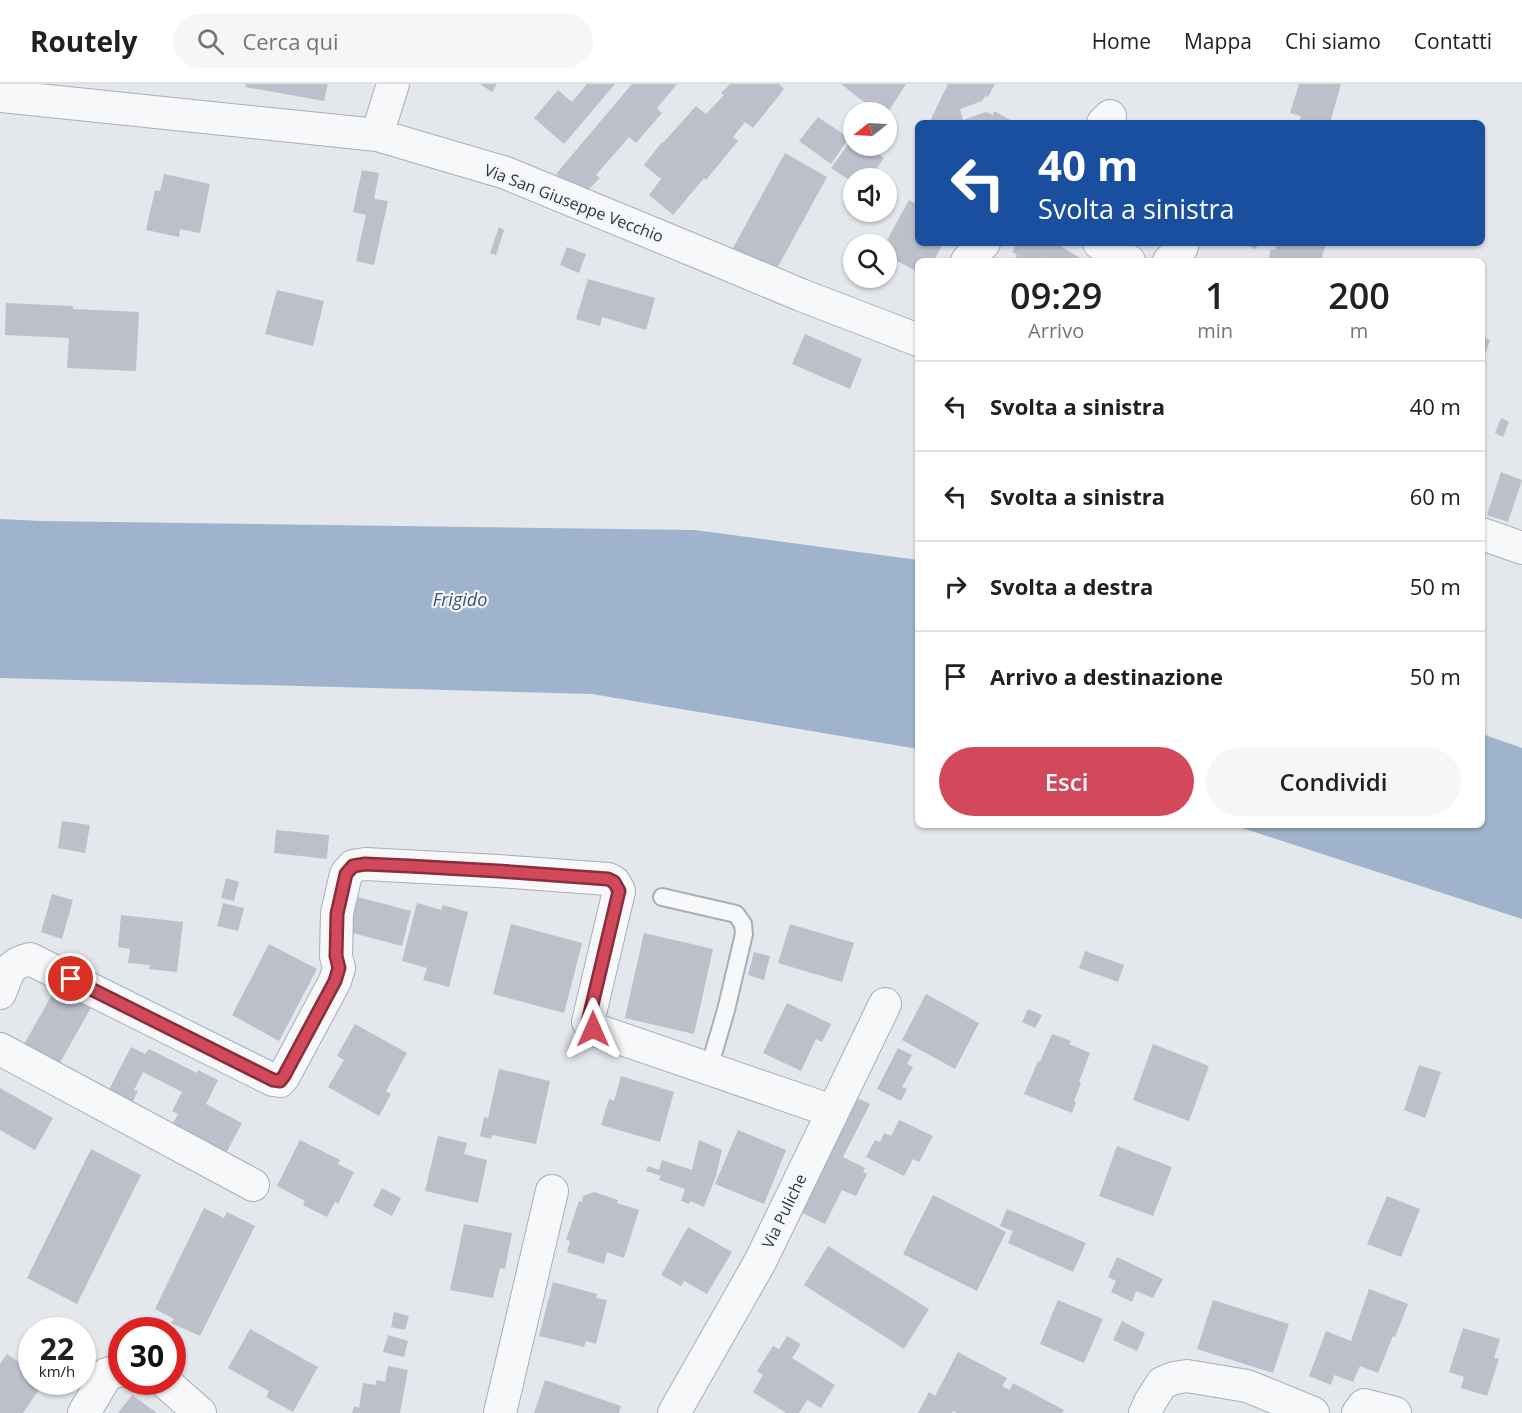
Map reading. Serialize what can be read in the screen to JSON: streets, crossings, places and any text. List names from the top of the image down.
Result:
{
  "streets": {
    "street": ["Via San Giuseppe Vecchio", "Via Puliche"]
  },
  "water": ["Frigido"],
  "north": "left",
  "page": {
    "header": "Routely",
    "search": "Cerca qui",
    "nav": [
      "Home",
      "Mappa",
      "Chi siamo",
      "Contatti"
    ],
    "turn": ["40 m", "Svolta a sinistra"],
    "eta": [
      "09:29",
      "Arrivo",
      "1",
      "min",
      "200",
      "m"
    ],
    "list": [
      {
        "name": "Svolta a sinistra",
        "value": "40 m"
      },
      {
        "name": "Svolta a sinistra",
        "value": "60 m"
      },
      {
        "name": "Svolta a destra",
        "value": "50 m"
      },
      {
        "name": "Arrivo a destinazione",
        "value": "50 m"
      }
    ],
    "buttons": ["Esci", "Condividi"],
    "speed": "22 km/h",
    "limit": "30"
  }
}
